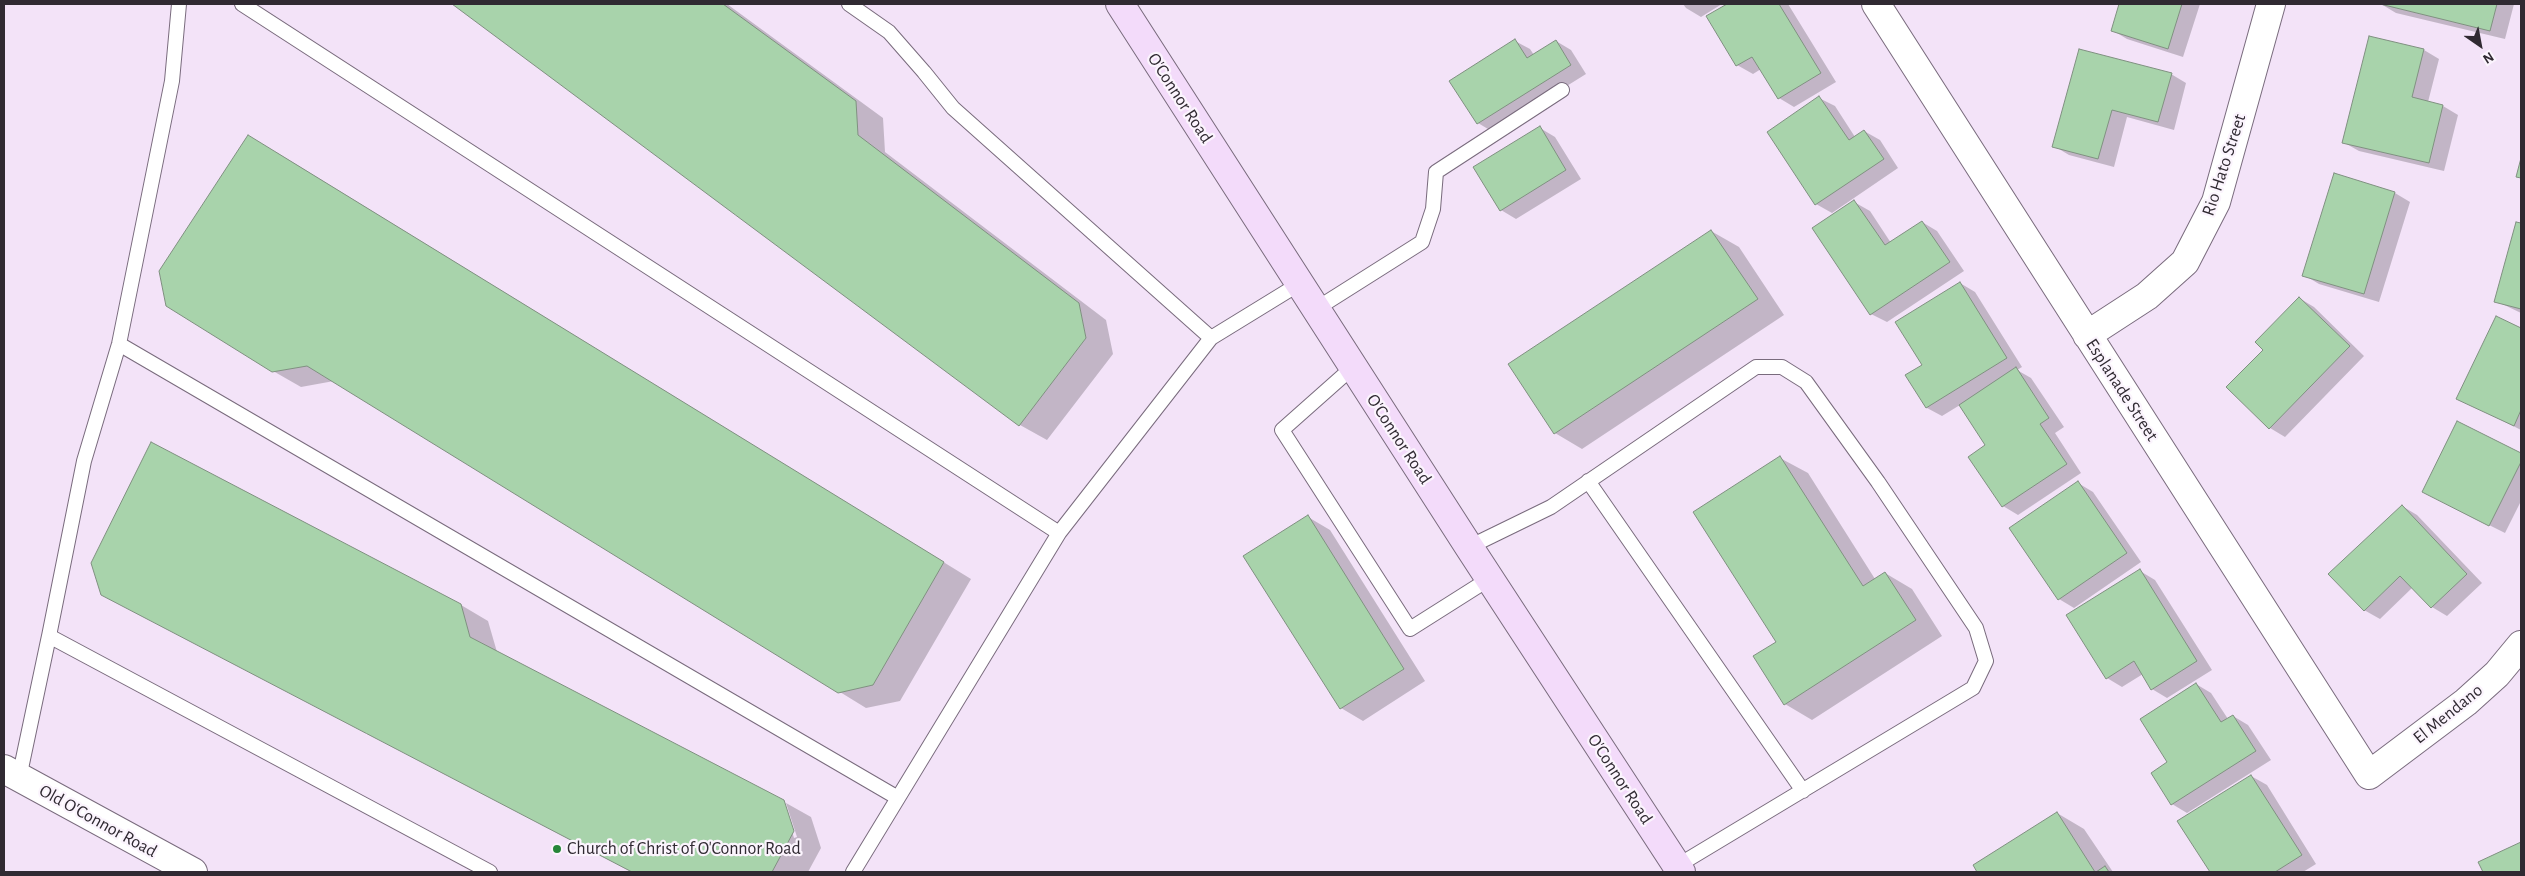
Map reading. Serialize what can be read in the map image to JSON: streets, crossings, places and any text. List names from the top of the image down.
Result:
{
  "streets": {
    "main road": ["O'Connor Road"],
    "street": [
      "Rio Hato Street",
      "Esplanade Street",
      "El Mendano",
      "Old O'Connor Road"
    ]
  },
  "crossings": [
    ["Rio Hato Street", "Esplanade Street"],
    ["Esplanade Street", "El Mendano"]
  ],
  "places": ["Church of Christ of O'Connor Road"],
  "north": "bottom right"
}
